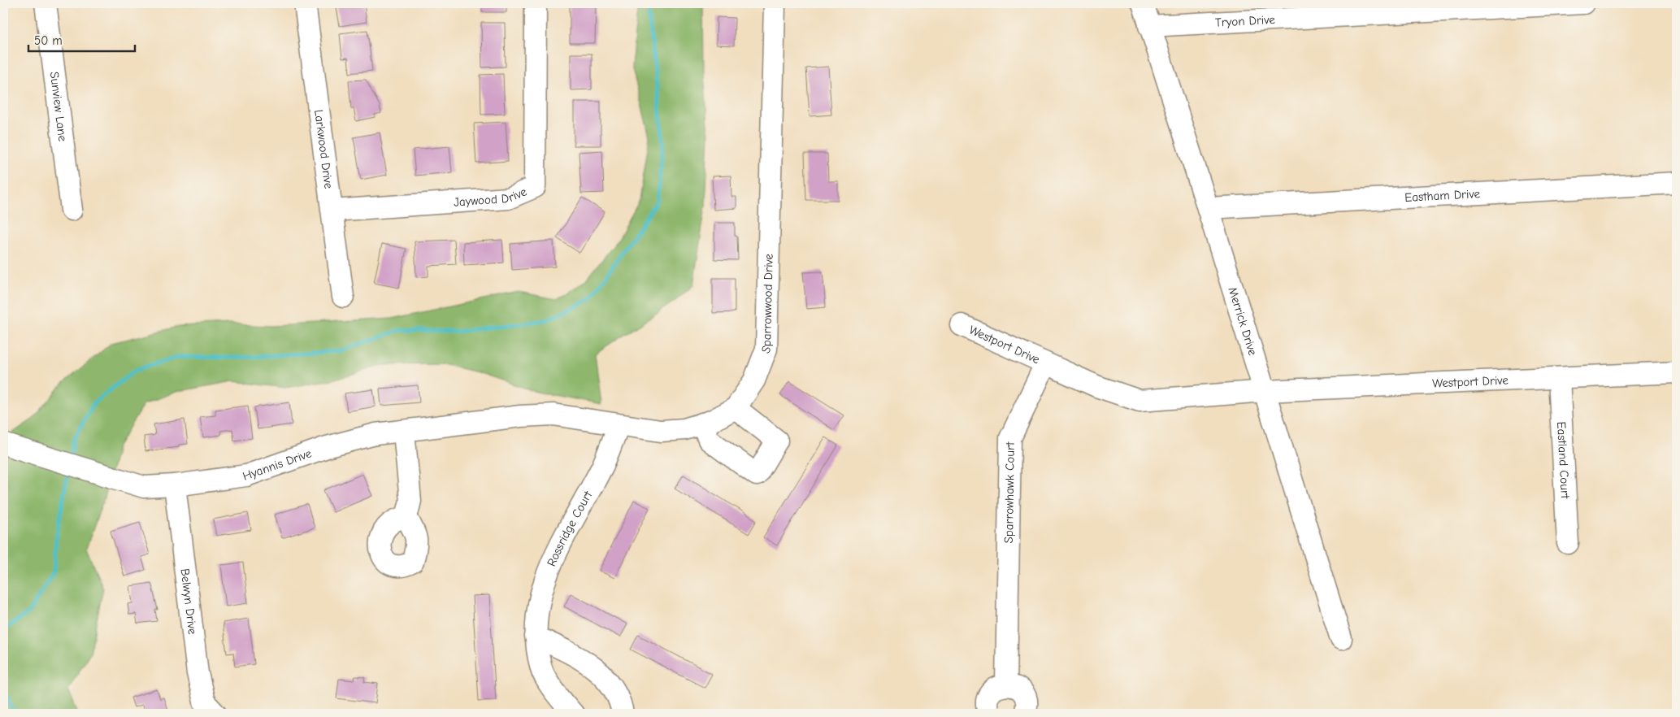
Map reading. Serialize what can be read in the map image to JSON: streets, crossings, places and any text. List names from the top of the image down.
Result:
{
  "streets": {
    "street": [
      "Tryon Drive",
      "Sunview Lane",
      "Larkwood Drive",
      "Eastham Drive",
      "Jaywood Drive",
      "Sparrowwood Drive",
      "Merrick Drive",
      "Westport Drive",
      "Eastland Court",
      "Hyannis Drive",
      "Sparrowhawk Court",
      "Rossridge Court",
      "Belwyn Drive"
    ]
  },
  "crossings": [
    ["Tryon Drive", "Merrick Drive"],
    ["Larkwood Drive", "Jaywood Drive"],
    ["Eastham Drive", "Merrick Drive"],
    ["Sparrowwood Drive", "Hyannis Drive"],
    ["Sparrowwood Drive", "Rossridge Court"],
    ["Merrick Drive", "Westport Drive"],
    ["Westport Drive", "Eastland Court"],
    ["Westport Drive", "Sparrowhawk Court"],
    ["Hyannis Drive", "Belwyn Drive"]
  ],
  "scale_bar": "50 m"
}
